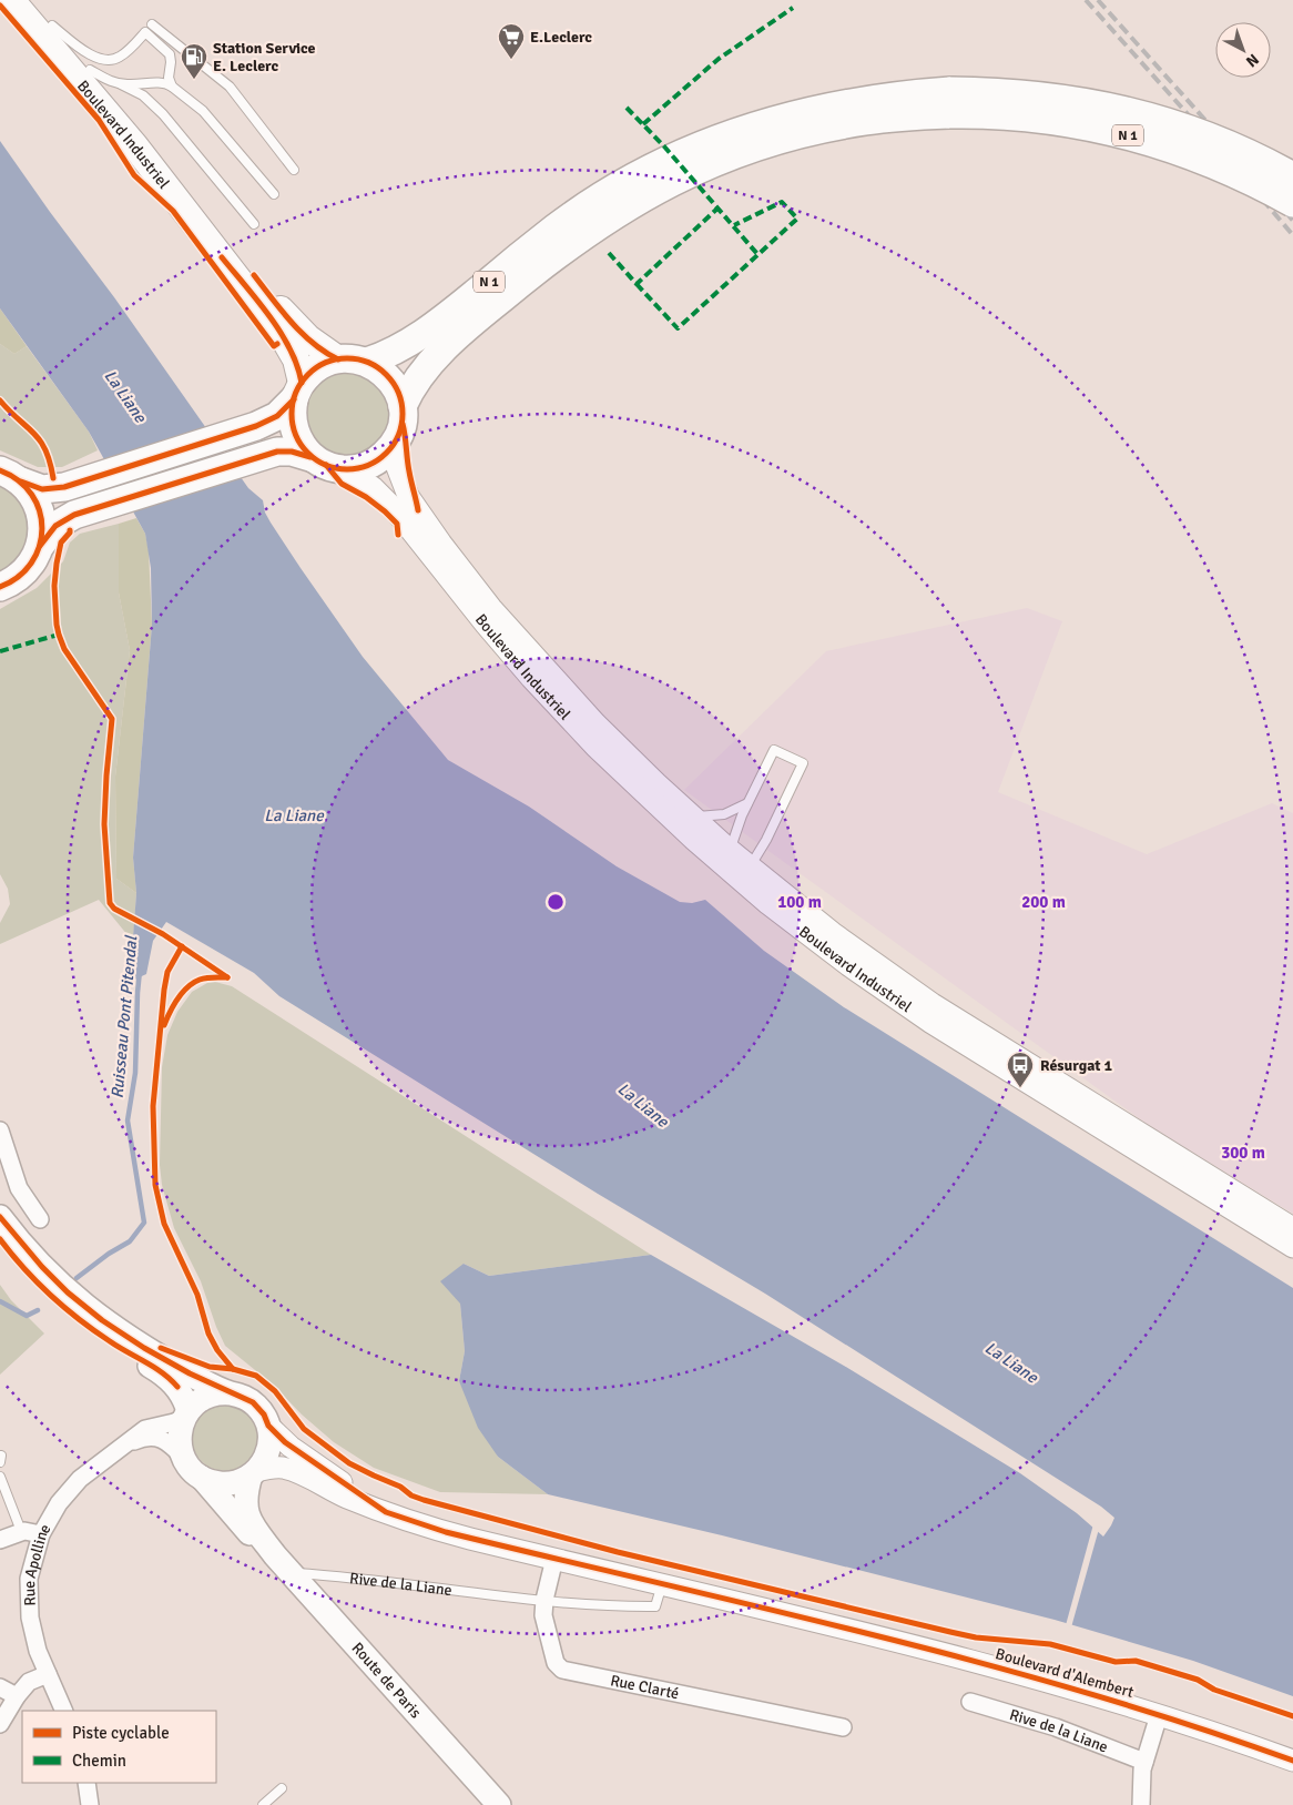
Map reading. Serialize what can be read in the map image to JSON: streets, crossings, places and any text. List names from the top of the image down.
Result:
{
  "streets": {
    "highway": ["N 1"],
    "main road": ["Boulevard Industriel", "Route de Paris"],
    "street": [
      "Rue Apolline",
      "Rive de la Liane",
      "Boulevard d'Alembert",
      "Rue Clarté"
    ]
  },
  "crossings": [
    ["Boulevard Industriel", "N 1"],
    ["Rue Apolline", "Boulevard d'Alembert"],
    ["Rue Apolline", "Route de Paris"],
    ["Rive de la Liane", "Boulevard d'Alembert"],
    ["Rive de la Liane", "Route de Paris"],
    ["Rive de la Liane", "Rue Clarté"],
    ["Boulevard d'Alembert", "Route de Paris"],
    ["Boulevard d'Alembert", "Rue Clarté"]
  ],
  "water": ["La Liane", "Ruisseau Pont Pitendal"],
  "places": {
    "supermarket": ["E.Leclerc"],
    "fuel station": ["Station Service E. Leclerc"],
    "bus stop": ["Résurgat 1"]
  },
  "legend": ["Piste cyclable", "Chemin"],
  "north": "bottom right",
  "rings": ["100 m", "200 m", "300 m"]
}
